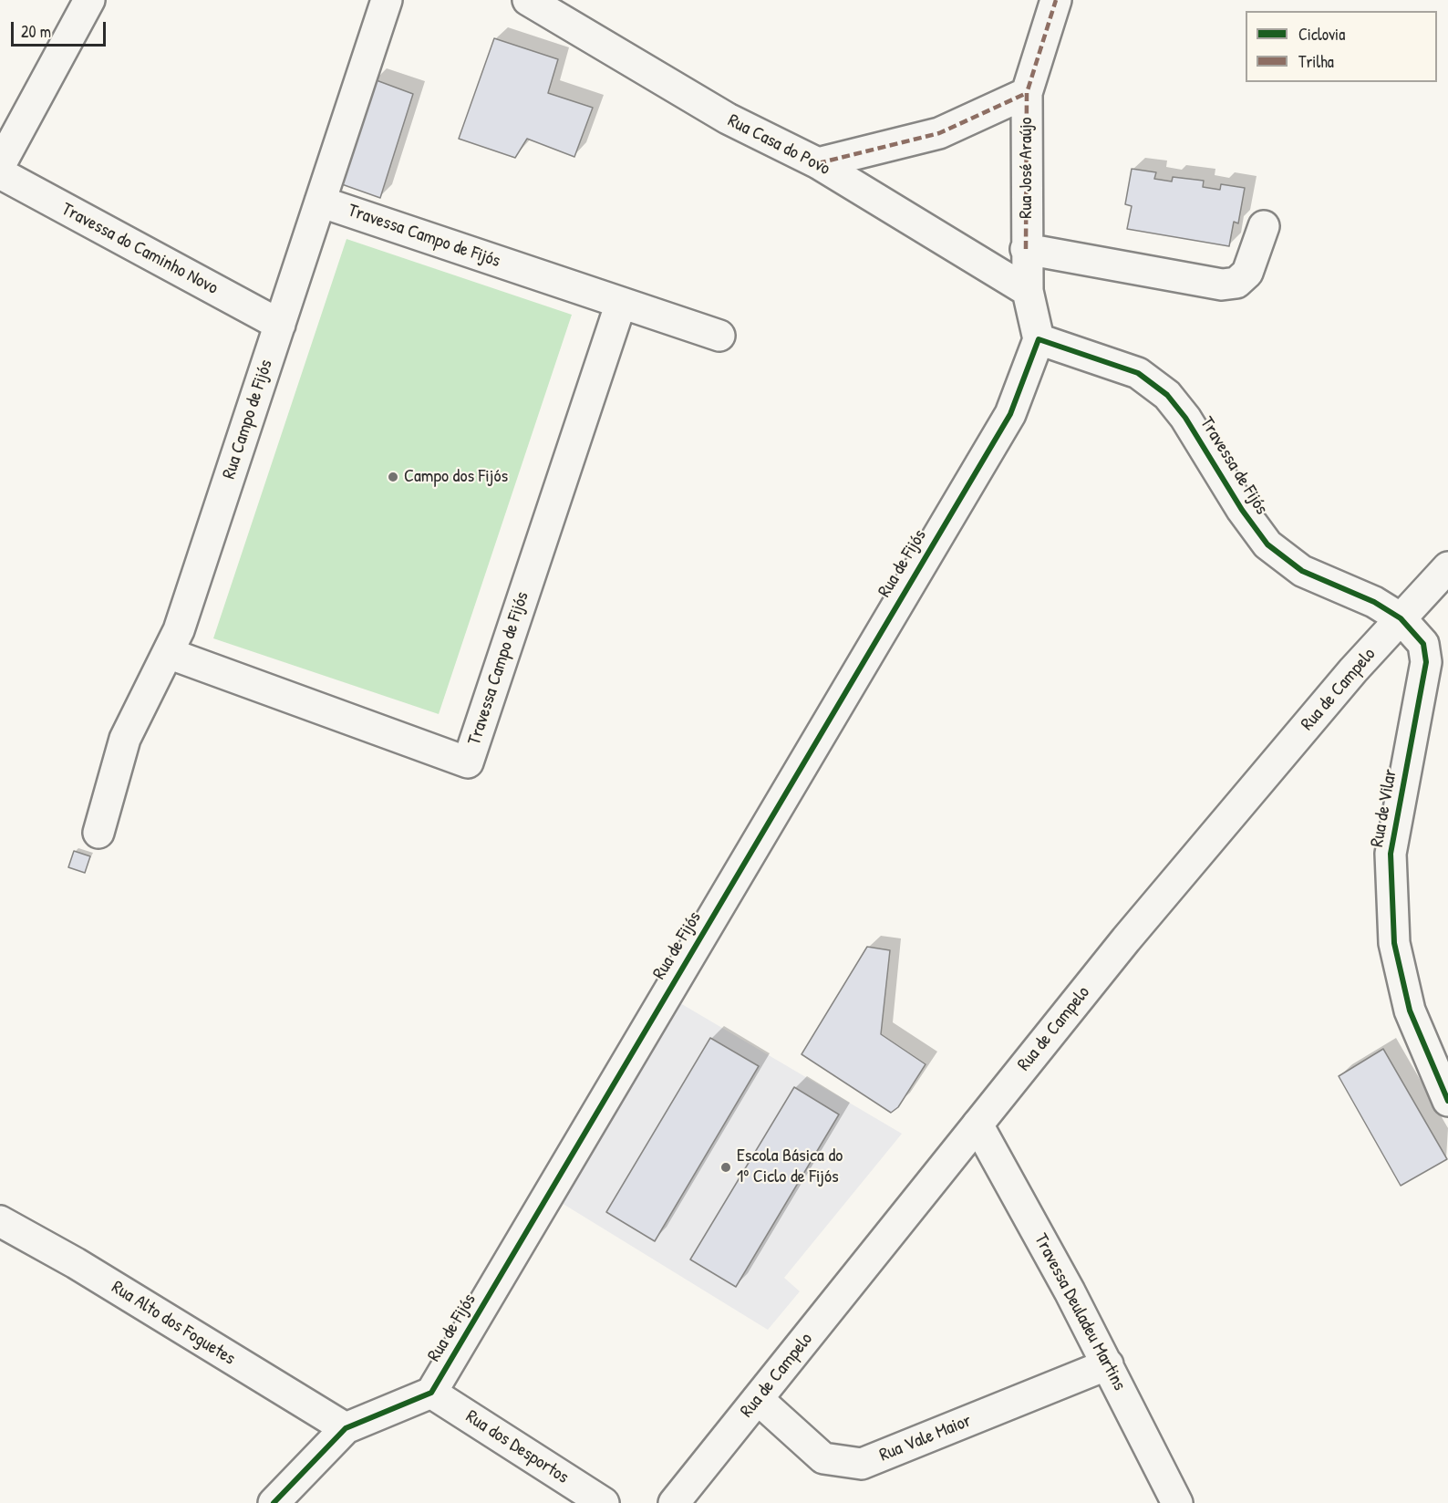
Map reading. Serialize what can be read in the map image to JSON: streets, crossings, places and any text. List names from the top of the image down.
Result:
{
  "streets": {
    "street": [
      "Rua Casa do Povo",
      "Rua José Araújo",
      "Travessa Campo de Fijós",
      "Travessa do Caminho Novo",
      "Rua Campo de Fijós",
      "Travessa de Fijós",
      "Rua de Fijós",
      "Rua de Campelo",
      "Rua de Vilar",
      "Travessa Deuladeu Martins",
      "Rua Alto dos Foguetes",
      "Rua Vale Maior",
      "Rua dos Desportos"
    ]
  },
  "crossings": [
    ["Rua Casa do Povo", "Rua José Araújo"],
    ["Rua José Araújo", "Travessa de Fijós"],
    ["Rua José Araújo", "Rua de Fijós"],
    ["Travessa Campo de Fijós", "Rua Campo de Fijós"],
    ["Travessa do Caminho Novo", "Rua Campo de Fijós"],
    ["Travessa de Fijós", "Rua de Fijós"],
    ["Travessa de Fijós", "Rua de Campelo"],
    ["Travessa de Fijós", "Rua de Vilar"],
    ["Rua de Fijós", "Rua dos Desportos"],
    ["Rua de Campelo", "Rua de Vilar"],
    ["Rua de Campelo", "Travessa Deuladeu Martins"],
    ["Rua de Campelo", "Rua Vale Maior"],
    ["Travessa Deuladeu Martins", "Rua Vale Maior"]
  ],
  "places": ["Campo dos Fijós", "Escola Básica do 1º Ciclo de Fijós"],
  "legend": ["Ciclovia", "Trilha"],
  "scale_bar": "20 m"
}
